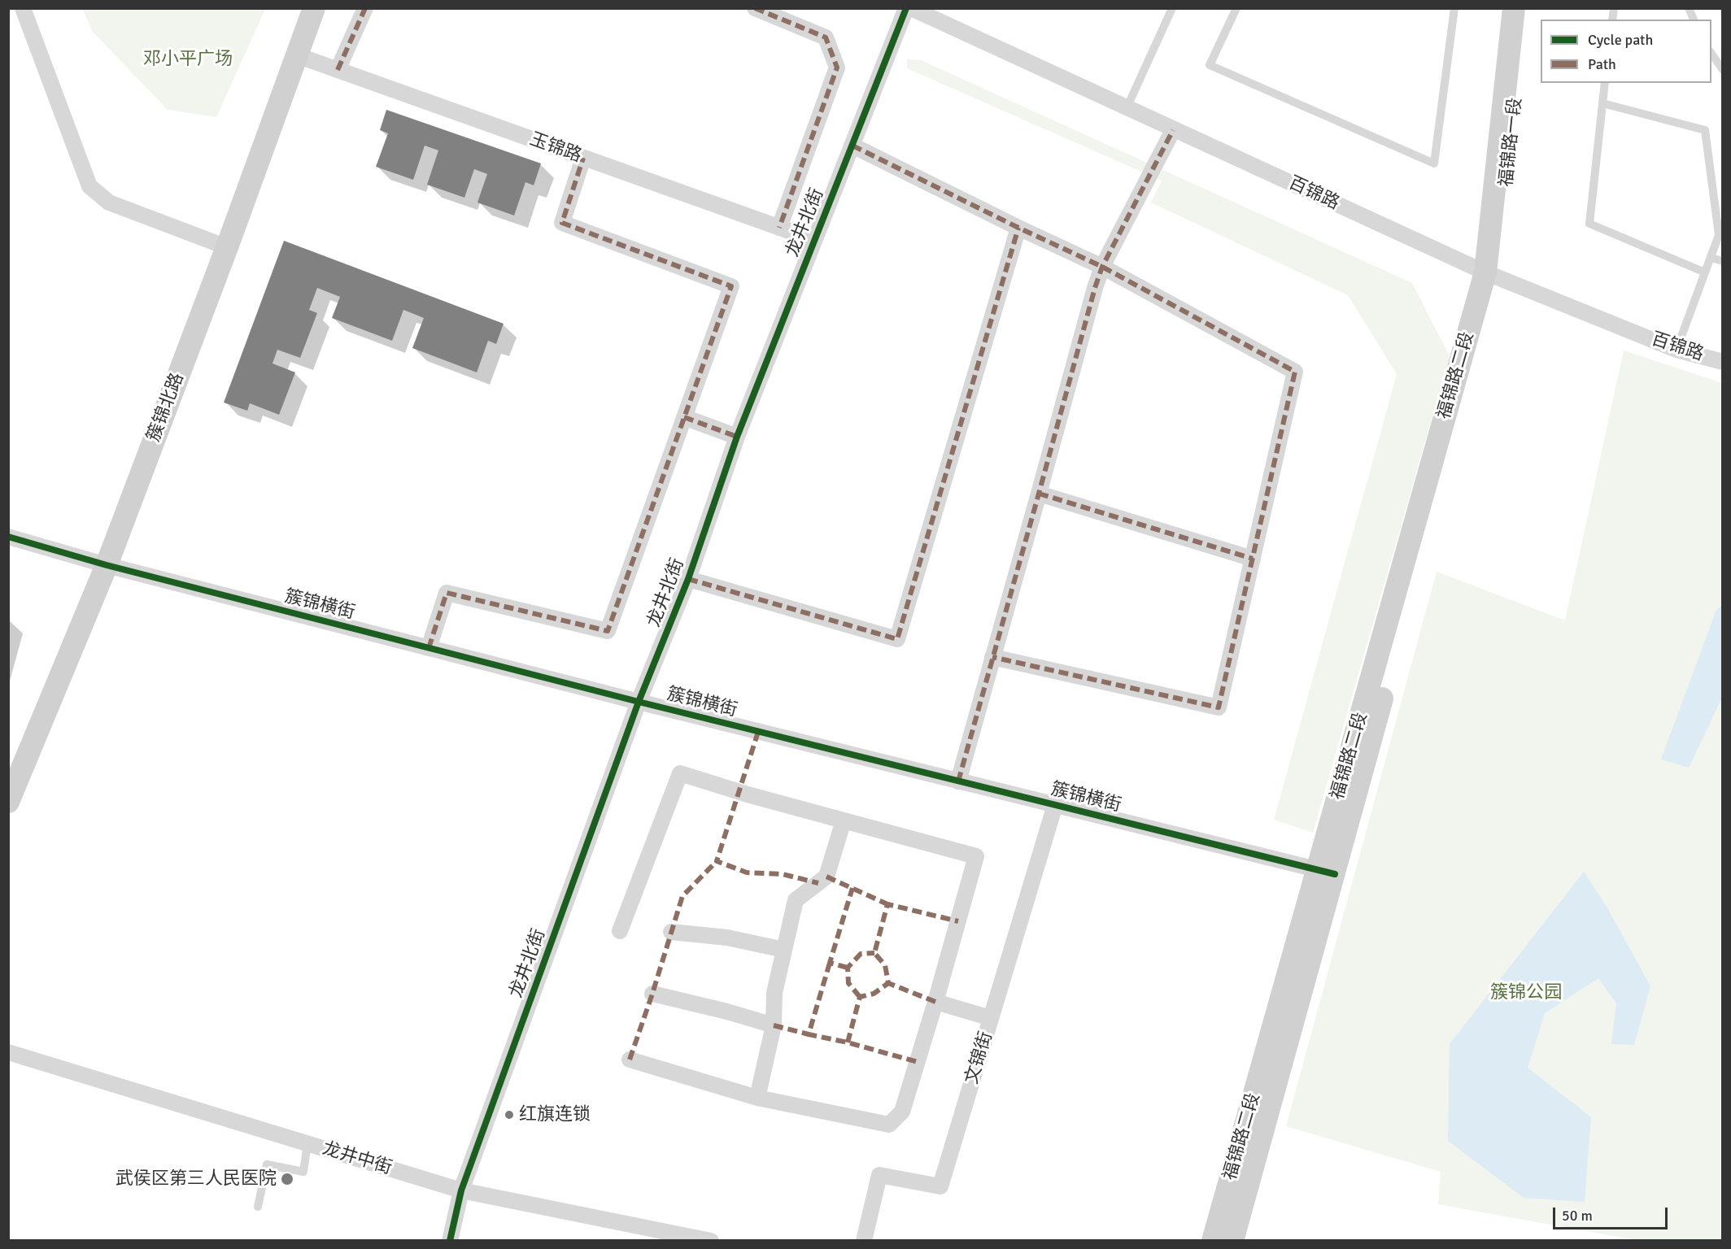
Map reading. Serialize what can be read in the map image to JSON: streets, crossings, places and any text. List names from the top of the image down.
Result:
{
  "streets": {
    "street": [
      "福锦路一段",
      "玉锦路",
      "百锦路",
      "龙井北街",
      "福锦路二段",
      "簇锦北路",
      "簇锦横街",
      "文锦街",
      "龙井中街"
    ]
  },
  "crossings": [
    ["福锦路一段", "百锦路"],
    ["福锦路一段", "福锦路二段"],
    ["玉锦路", "龙井北街"],
    ["玉锦路", "簇锦北路"],
    ["百锦路", "福锦路二段"],
    ["龙井北街", "簇锦横街"],
    ["龙井北街", "龙井中街"],
    ["福锦路二段", "簇锦横街"],
    ["簇锦北路", "簇锦横街"],
    ["簇锦横街", "文锦街"]
  ],
  "parks": ["邓小平广场", "簇锦公园"],
  "places": ["红旗连锁", "武侯区第三人民医院"],
  "legend": ["Cycle path", "Path"],
  "scale_bar": "50 m"
}
